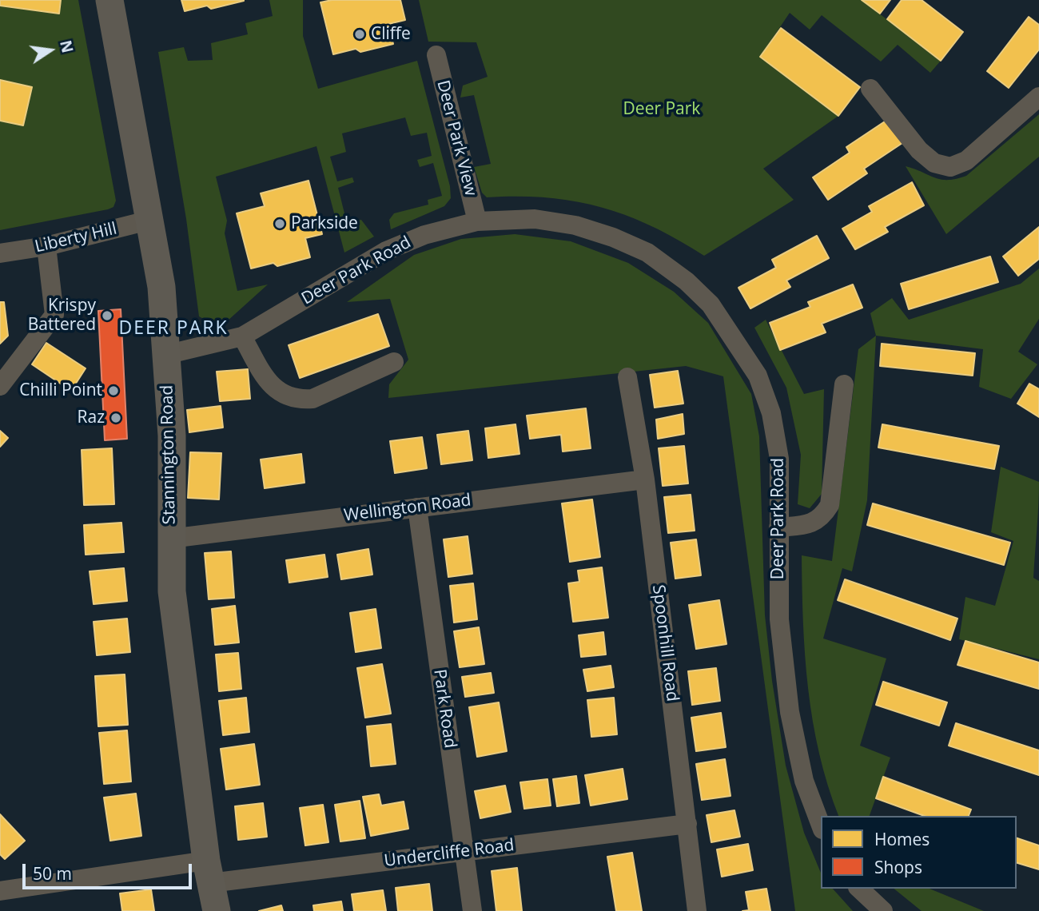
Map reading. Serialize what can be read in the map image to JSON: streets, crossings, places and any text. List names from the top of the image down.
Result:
{
  "streets": {
    "main road": ["Stannington Road"],
    "street": [
      "Deer Park View",
      "Liberty Hill",
      "Deer Park Road",
      "Wellington Road",
      "Spoonhill Road",
      "Park Road",
      "Undercliffe Road"
    ]
  },
  "crossings": [
    ["Deer Park View", "Deer Park Road"],
    ["Liberty Hill", "Stannington Road"],
    ["Deer Park Road", "Stannington Road"],
    ["Stannington Road", "Wellington Road"],
    ["Stannington Road", "Undercliffe Road"],
    ["Wellington Road", "Spoonhill Road"],
    ["Wellington Road", "Park Road"],
    ["Spoonhill Road", "Undercliffe Road"],
    ["Park Road", "Undercliffe Road"]
  ],
  "districts": ["DEER PARK"],
  "parks": ["Deer Park"],
  "places": [
    "Cliffe",
    "Parkside",
    "Krispy Battered",
    "Chilli Point",
    "Raz"
  ],
  "legend": ["Homes", "Shops"],
  "scale_bar": "50 m",
  "north": "right"
}
